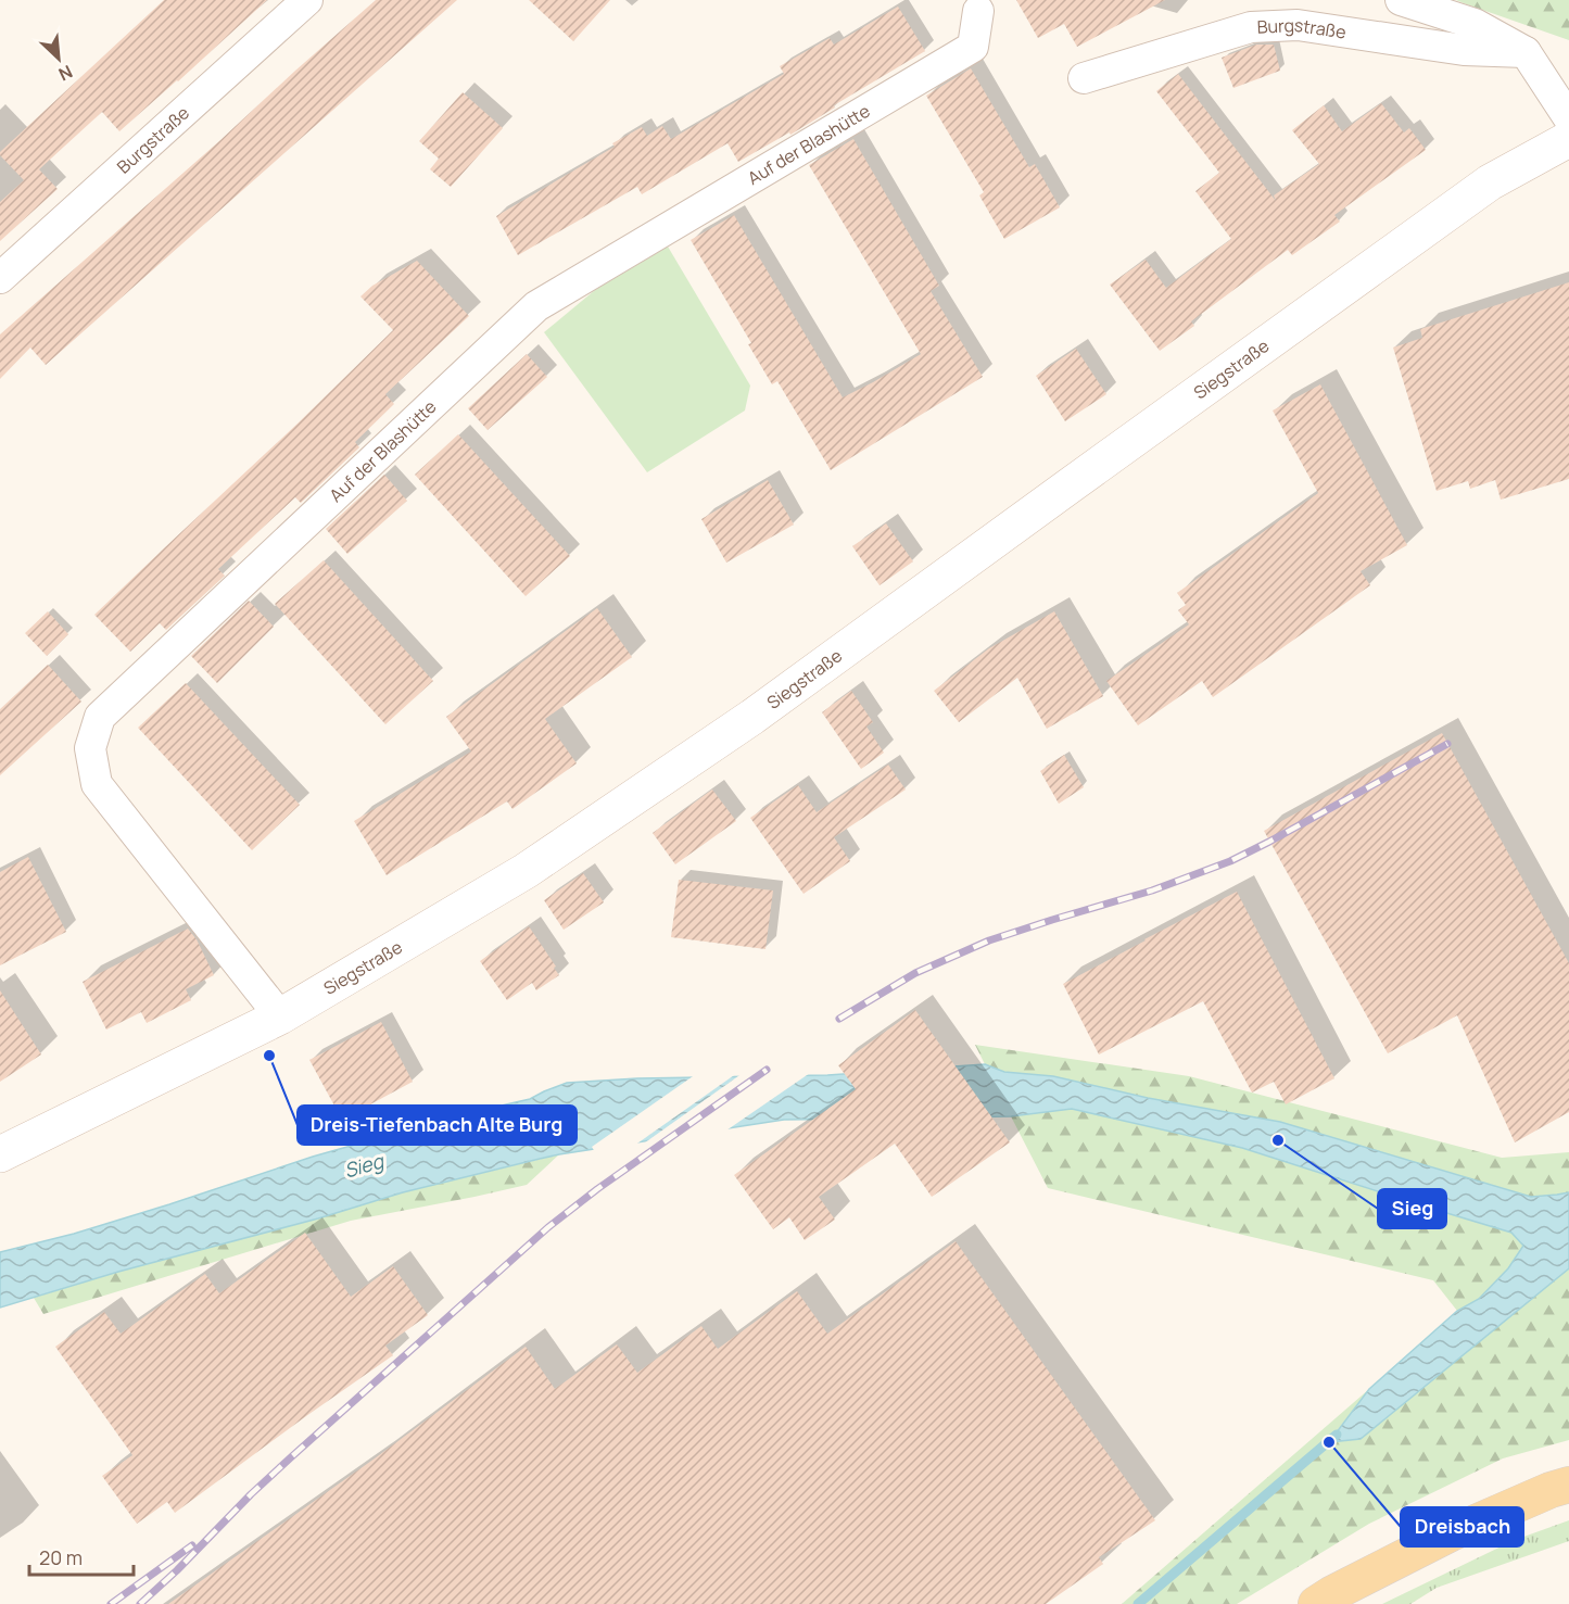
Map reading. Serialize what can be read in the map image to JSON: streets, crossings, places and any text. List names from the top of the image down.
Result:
{
  "streets": {
    "street": ["Burgstraße", "Auf der Blashütte", "Siegstraße"]
  },
  "crossings": [
    ["Auf der Blashütte", "Siegstraße"]
  ],
  "water": ["Sieg"],
  "places": ["Dreis-Tiefenbach Alte Burg", "Sieg", "Dreisbach"],
  "scale_bar": "20 m",
  "north": "bottom right"
}
